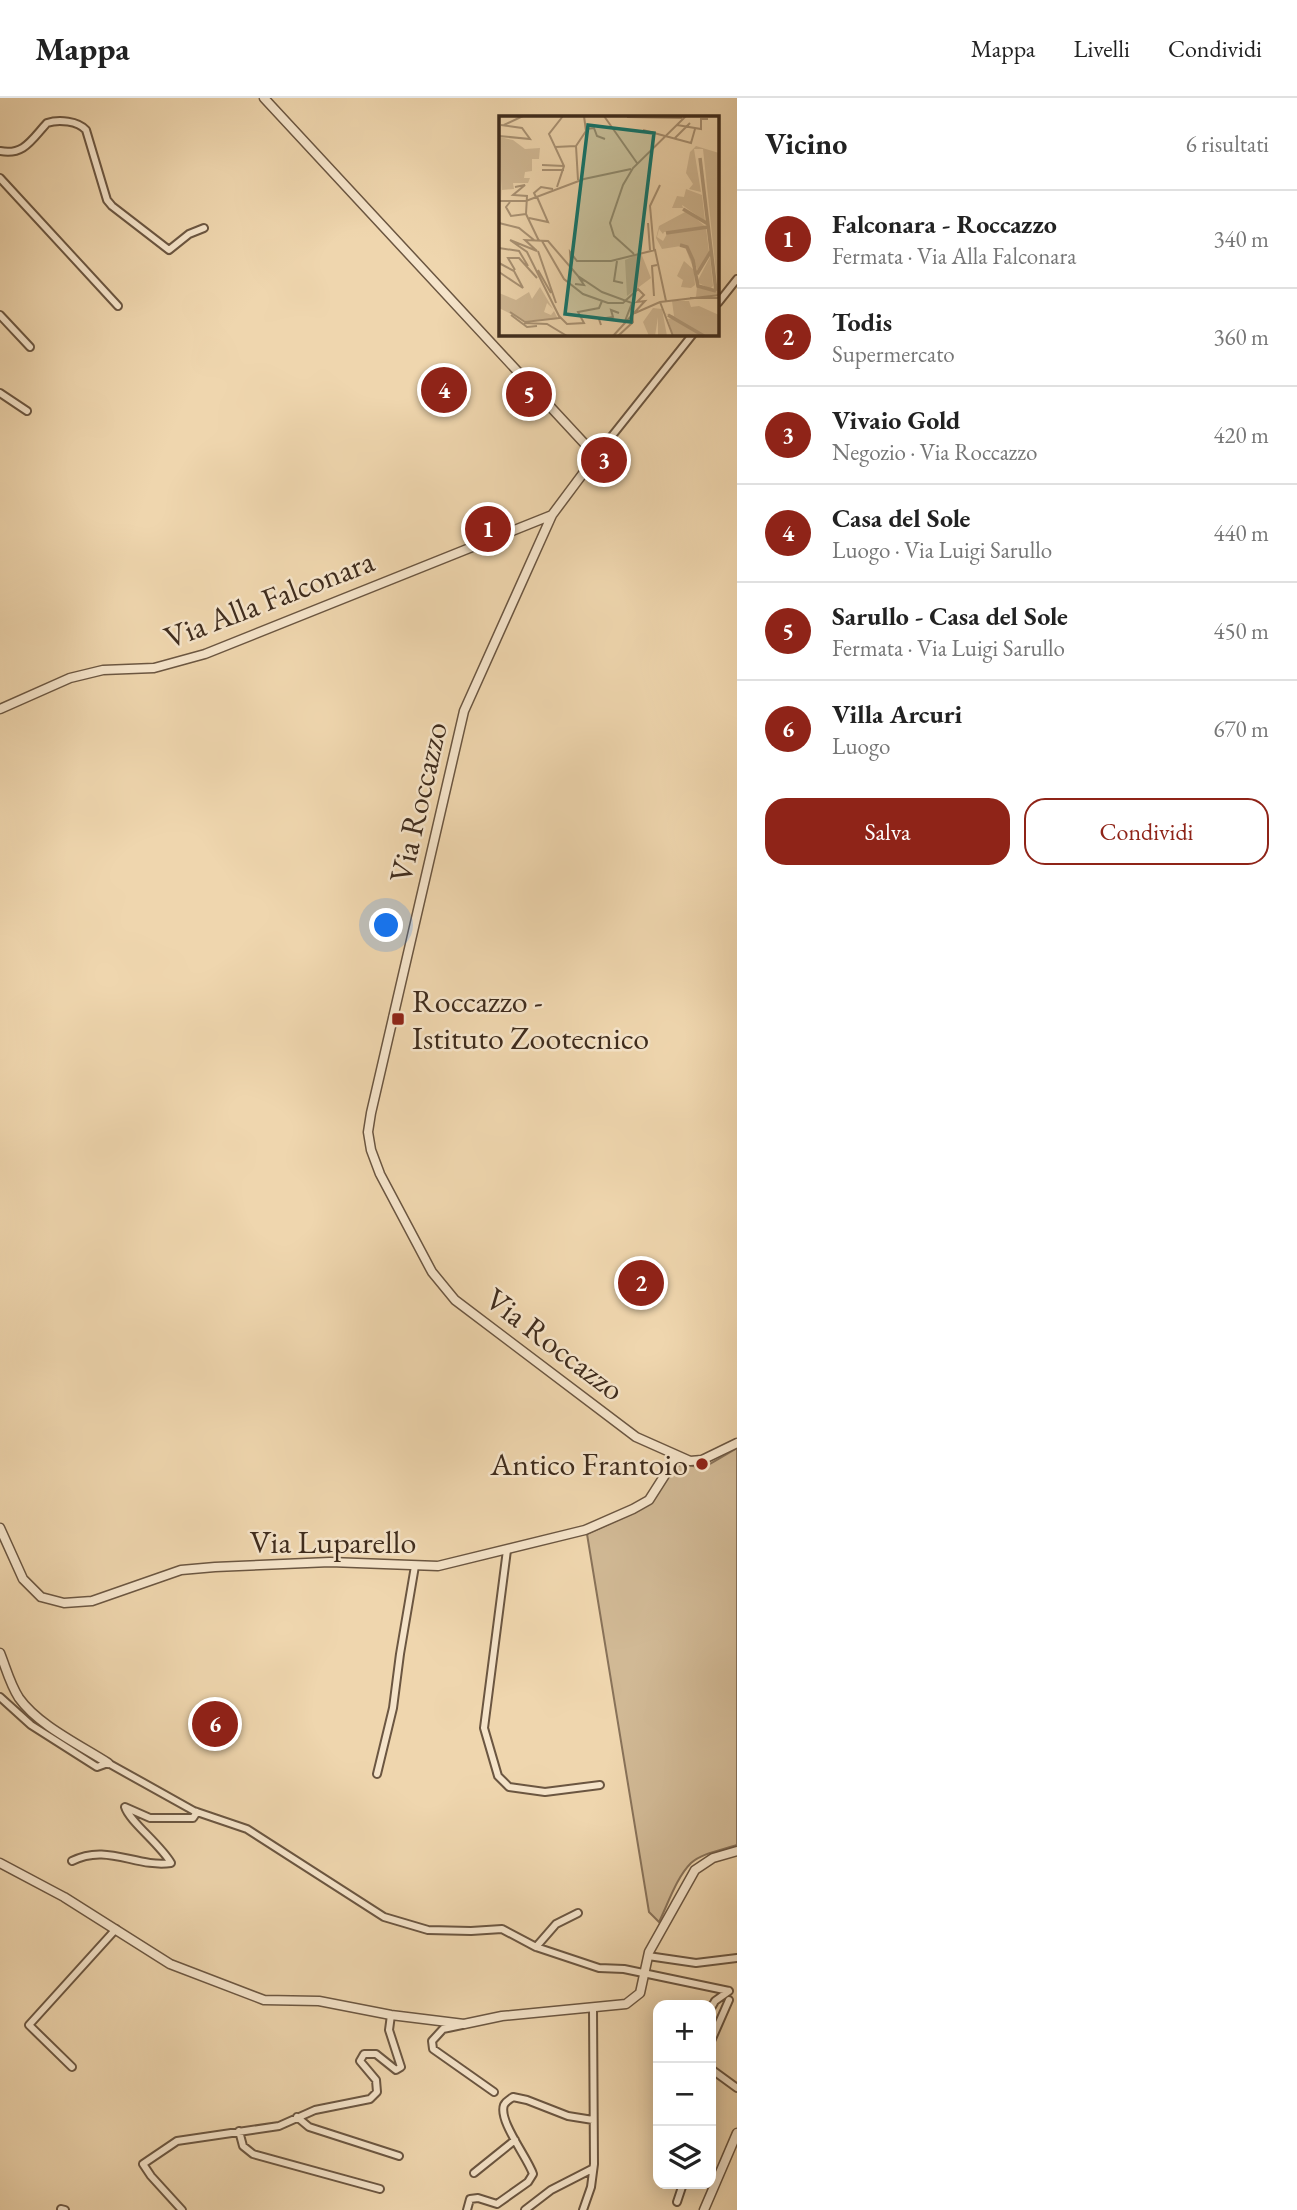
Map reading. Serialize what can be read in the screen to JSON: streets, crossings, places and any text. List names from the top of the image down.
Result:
{
  "streets": {
    "street": ["Via Alla Falconara", "Via Roccazzo", "Via Luparello"]
  },
  "crossings": [
    ["Via Alla Falconara", "Via Roccazzo"],
    ["Via Roccazzo", "Via Luparello"]
  ],
  "places": {
    "transit": ["Roccazzo - Istituto Zootecnico"],
    "other": ["Antico Frantoio"]
  },
  "page": {
    "header": "Mappa",
    "nav": ["Mappa", "Livelli", "Condividi"],
    "heading": ["Vicino", "6 risultati"],
    "list": [
      {
        "mark": "1",
        "name": "Falconara - Roccazzo",
        "note": "Fermata · Via Alla Falconara",
        "value": "340 m"
      },
      {
        "mark": "2",
        "name": "Todis",
        "note": "Supermercato",
        "value": "360 m"
      },
      {
        "mark": "3",
        "name": "Vivaio Gold",
        "note": "Negozio · Via Roccazzo",
        "value": "420 m"
      },
      {
        "mark": "4",
        "name": "Casa del Sole",
        "note": "Luogo · Via Luigi Sarullo",
        "value": "440 m"
      },
      {
        "mark": "5",
        "name": "Sarullo - Casa del Sole",
        "note": "Fermata · Via Luigi Sarullo",
        "value": "450 m"
      },
      {
        "mark": "6",
        "name": "Villa Arcuri",
        "note": "Luogo",
        "value": "670 m"
      }
    ],
    "pins": [
      "4",
      "5",
      "3",
      "1",
      "2",
      "6"
    ],
    "buttons": ["Salva", "Condividi"],
    "map_buttons": ["+", "−"]
  }
}
